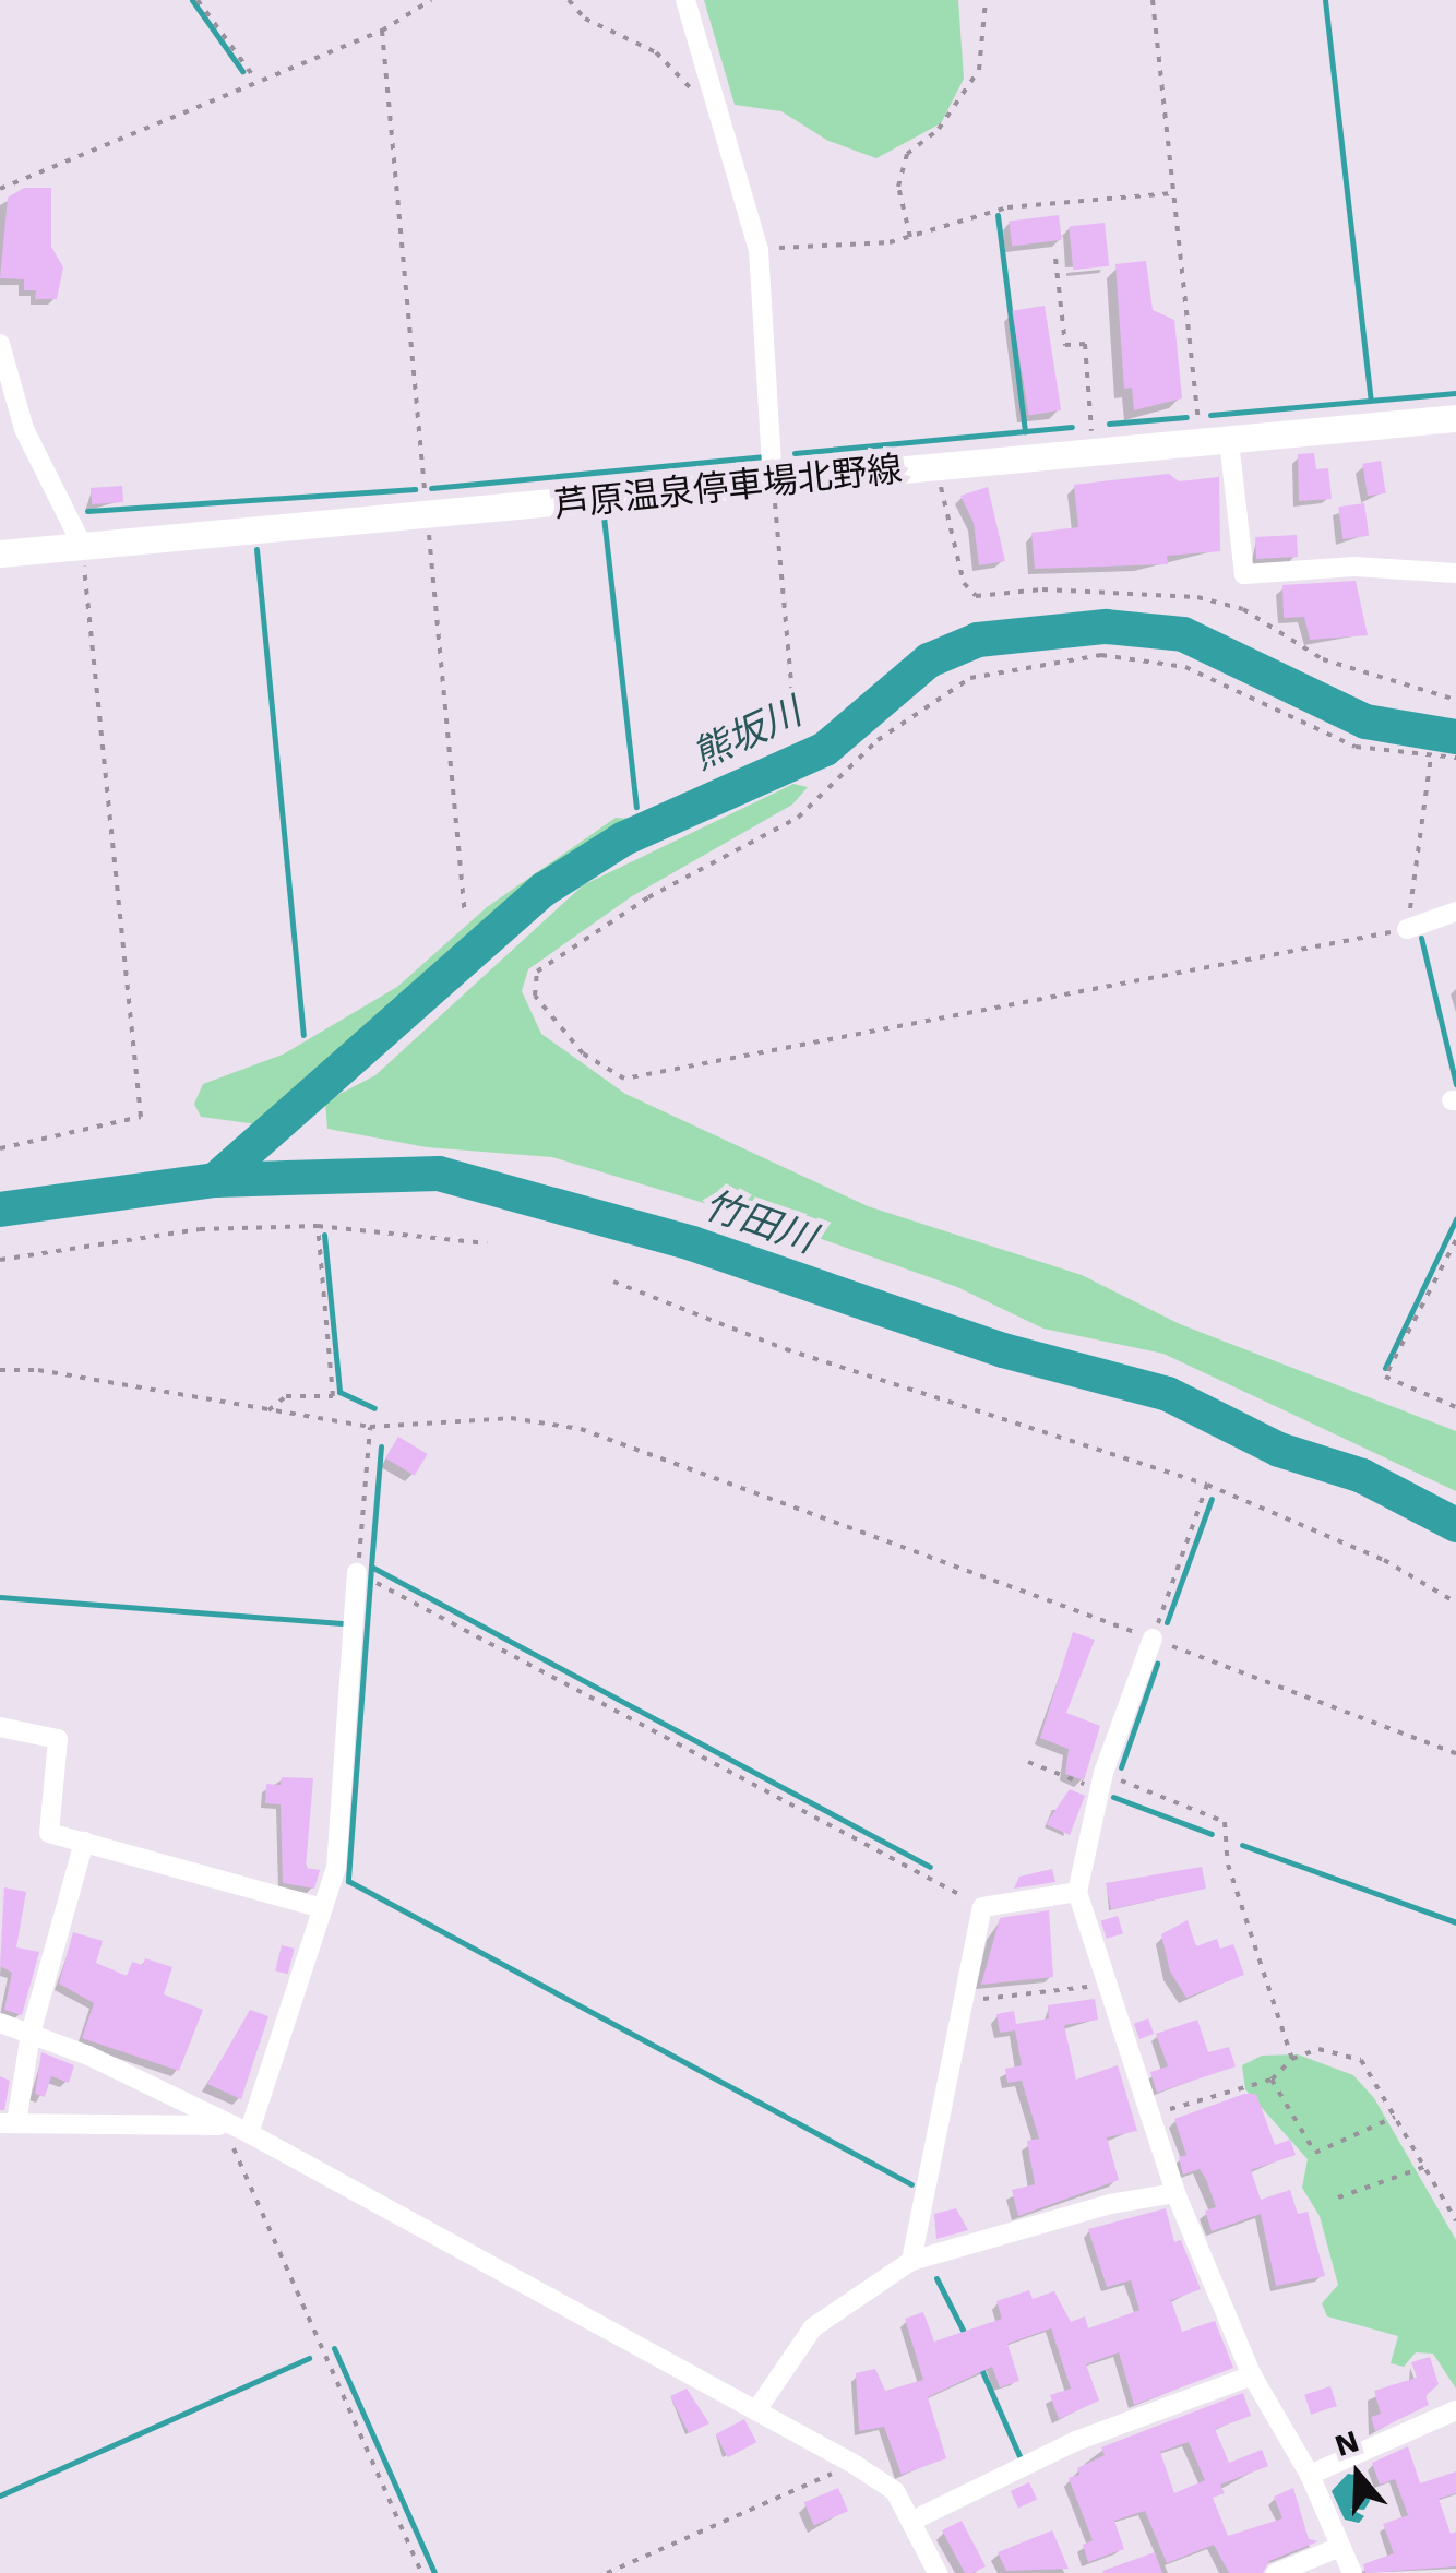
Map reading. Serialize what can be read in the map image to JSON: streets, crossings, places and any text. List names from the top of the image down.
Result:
{
  "streets": {
    "main road": ["芦原温泉停車場北野線"]
  },
  "water": ["熊坂川", "竹田川"],
  "north": "top"
}
